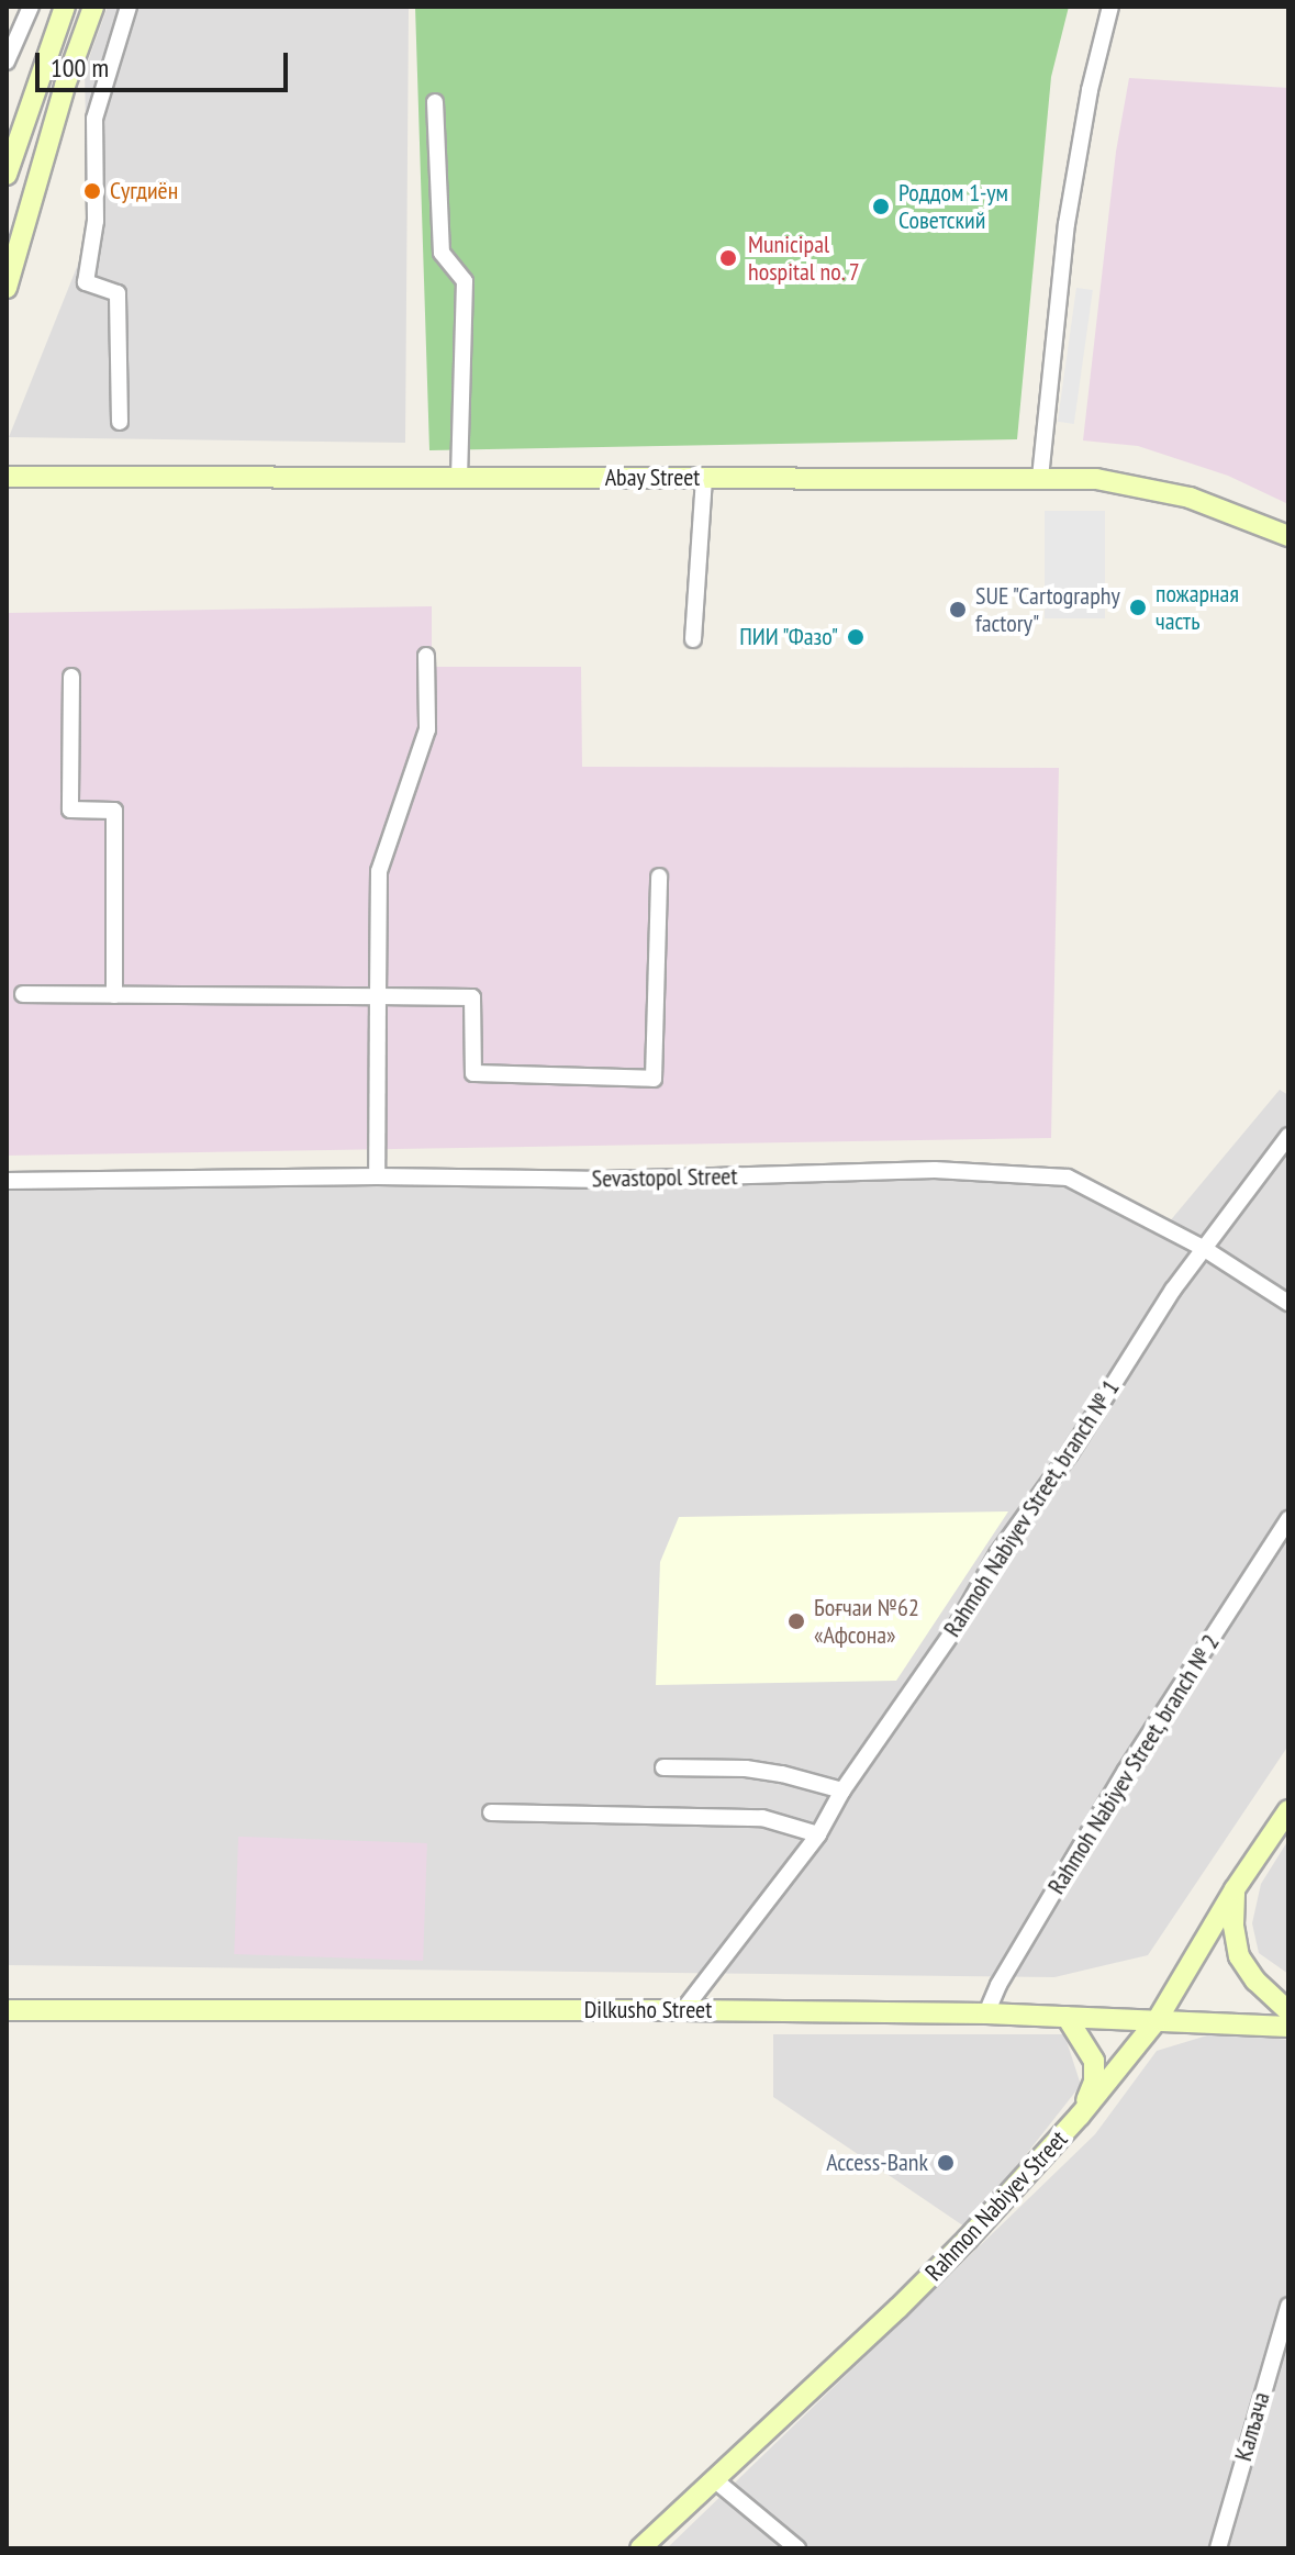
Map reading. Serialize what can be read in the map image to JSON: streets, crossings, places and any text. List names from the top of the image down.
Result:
{
  "streets": {
    "main road": ["Abay Street", "Dilkusho Street", "Rahmon Nabiyev Street"],
    "street": [
      "Sevastopol Street",
      "Rahmoh Nabiyev Street, branch № 1",
      "Rahmoh Nabiyev Street, branch № 2",
      "Калъача"
    ]
  },
  "crossings": [
    ["Sevastopol Street", "Rahmoh Nabiyev Street, branch № 1"],
    ["Rahmoh Nabiyev Street, branch № 1", "Dilkusho Street"],
    ["Rahmoh Nabiyev Street, branch № 2", "Dilkusho Street"],
    ["Dilkusho Street", "Rahmon Nabiyev Street"]
  ],
  "places": [
    "Сугдиён",
    "Роддом 1-ум Советский",
    "Municipal hospital no. 7",
    "пожарная часть",
    "SUE \"Cartography factory\"",
    "ПИИ \"Фазо\"",
    "Боғчаи №62 «Афсона»",
    "Access-Bank"
  ],
  "scale_bar": "100 m"
}
